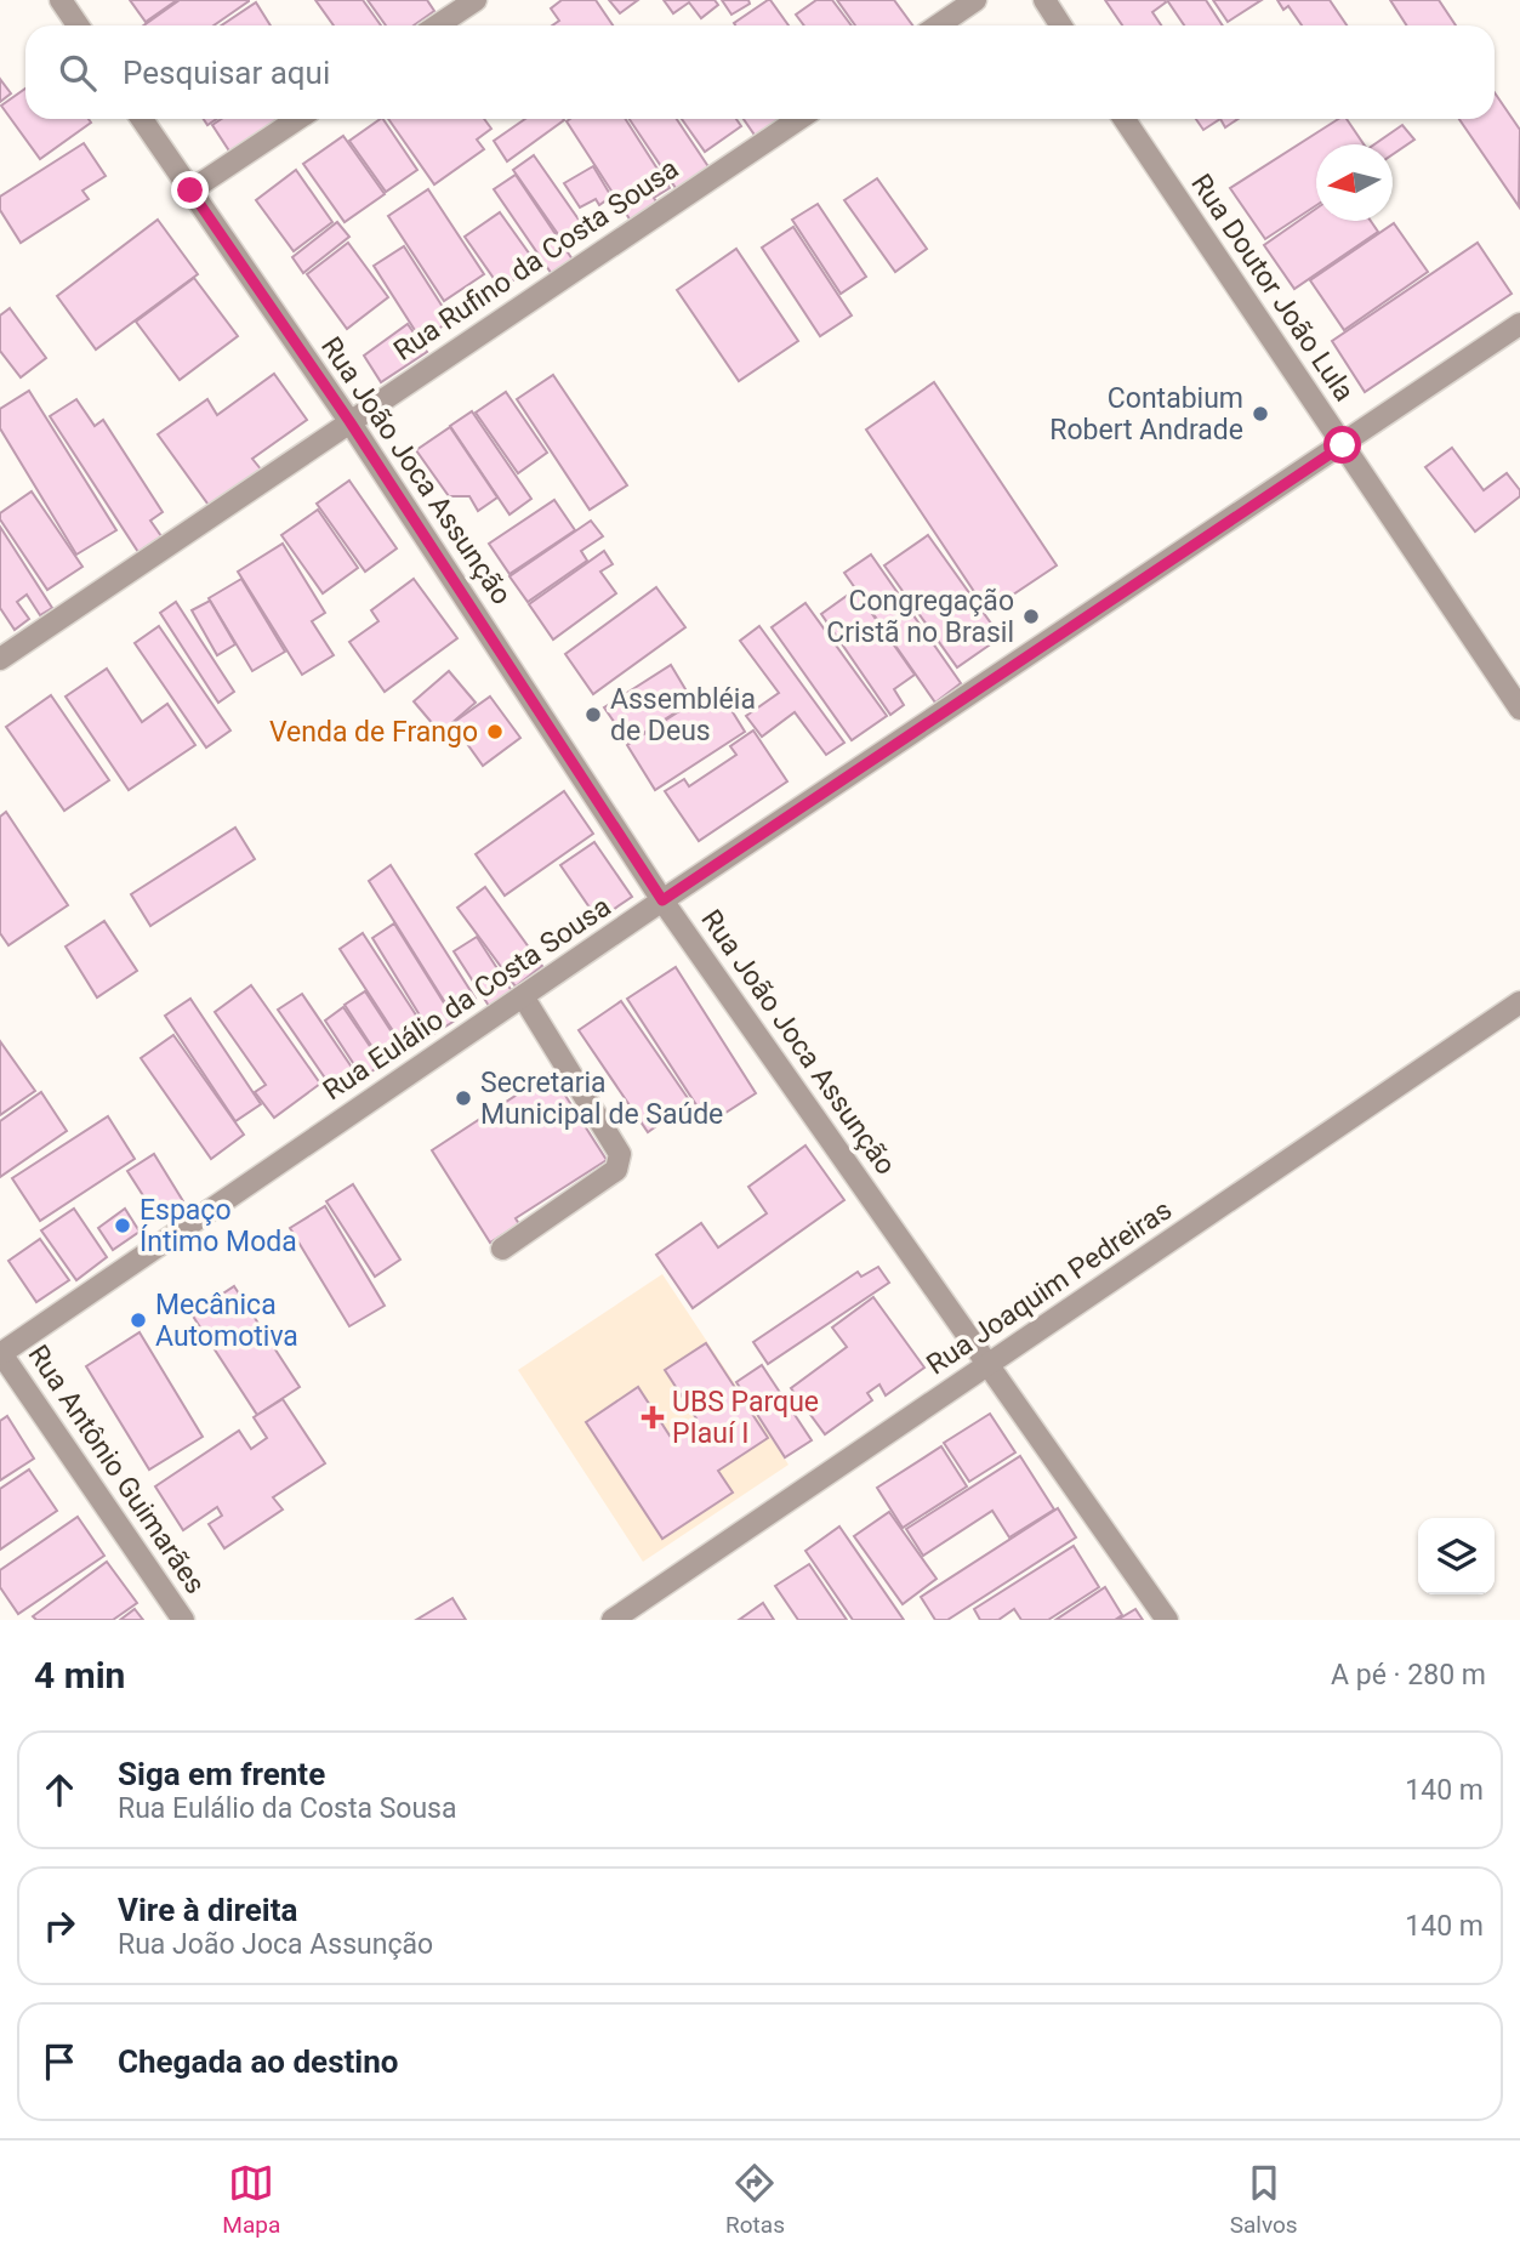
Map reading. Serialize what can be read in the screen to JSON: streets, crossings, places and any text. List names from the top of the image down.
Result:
{
  "streets": {
    "street": [
      "Rua Rufino da Costa Sousa",
      "Rua Doutor João Lula",
      "Rua João Joca Assunção",
      "Rua Eulálio da Costa Sousa",
      "Rua Joaquim Pedreiras",
      "Rua Antônio Guimarães"
    ]
  },
  "crossings": [
    ["Rua Rufino da Costa Sousa", "Rua João Joca Assunção"],
    ["Rua Doutor João Lula", "Rua Eulálio da Costa Sousa"],
    ["Rua João Joca Assunção", "Rua Eulálio da Costa Sousa"],
    ["Rua João Joca Assunção", "Rua Joaquim Pedreiras"],
    ["Rua Eulálio da Costa Sousa", "Rua Antônio Guimarães"]
  ],
  "places": {
    "other": [
      "Contabium Robert Andrade",
      "Congregação Cristã no Brasil",
      "Assembléia de Deus",
      "Venda de Frango",
      "Secretaria Municipal de Saúde",
      "Espaço Íntimo Moda",
      "Mecânica Automotiva"
    ],
    "health": ["UBS Parque PIauí I"]
  },
  "north": "left",
  "page": {
    "search": "Pesquisar aqui",
    "heading": ["4 min", "A pé · 280 m"],
    "list": [
      ["Siga em frente", "Rua Eulálio da Costa Sousa", "140 m"],
      ["Vire à direita", "Rua João Joca Assunção", "140 m"],
      "Chegada ao destino"
    ],
    "nav": ["Mapa", "Rotas", "Salvos"]
  }
}
